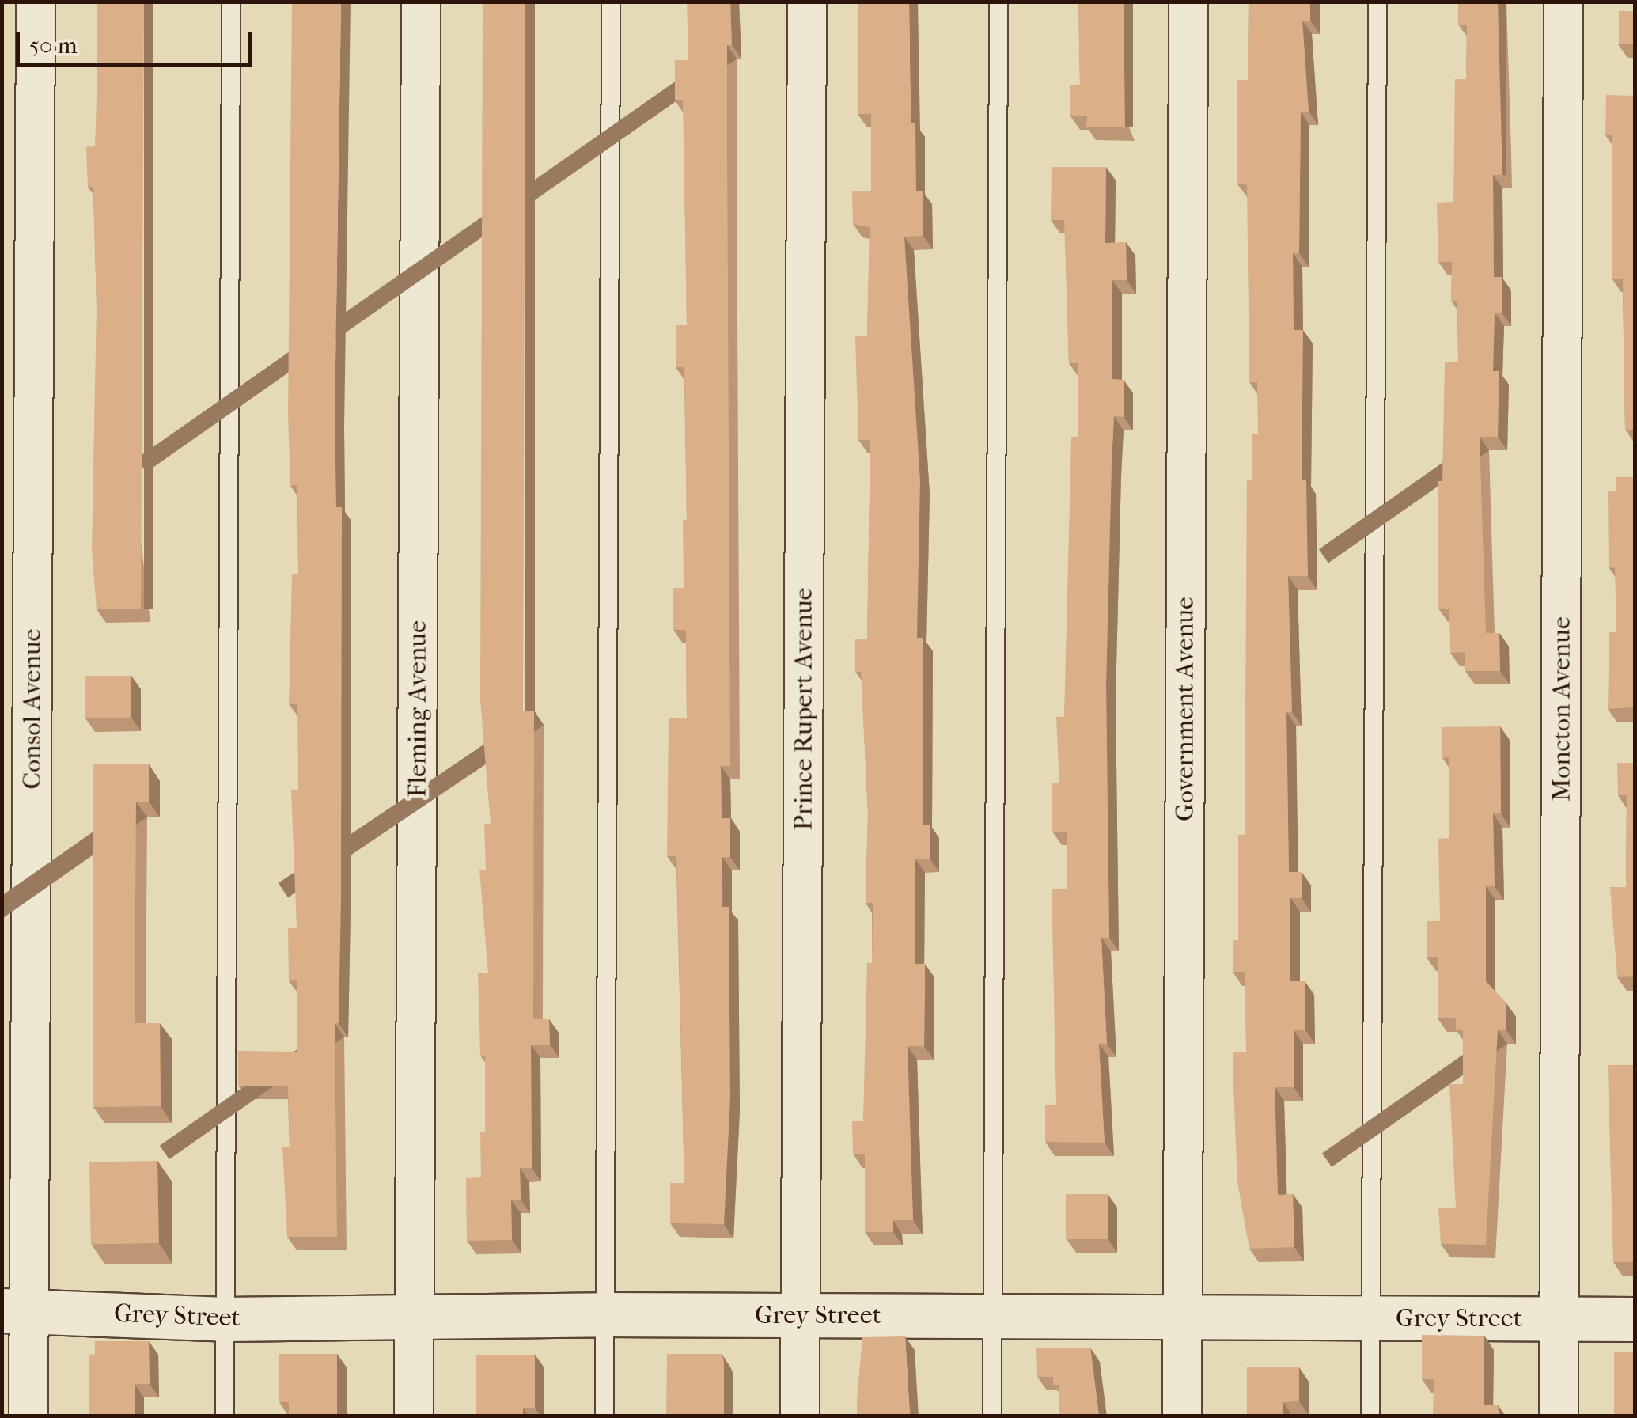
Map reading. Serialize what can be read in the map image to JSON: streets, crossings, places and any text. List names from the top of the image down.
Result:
{
  "streets": {
    "street": [
      "Consol Avenue",
      "Fleming Avenue",
      "Prince Rupert Avenue",
      "Government Avenue",
      "Moncton Avenue",
      "Grey Street"
    ]
  },
  "crossings": [
    ["Consol Avenue", "Grey Street"],
    ["Fleming Avenue", "Grey Street"],
    ["Prince Rupert Avenue", "Grey Street"],
    ["Government Avenue", "Grey Street"],
    ["Moncton Avenue", "Grey Street"]
  ],
  "scale_bar": "50 m"
}
